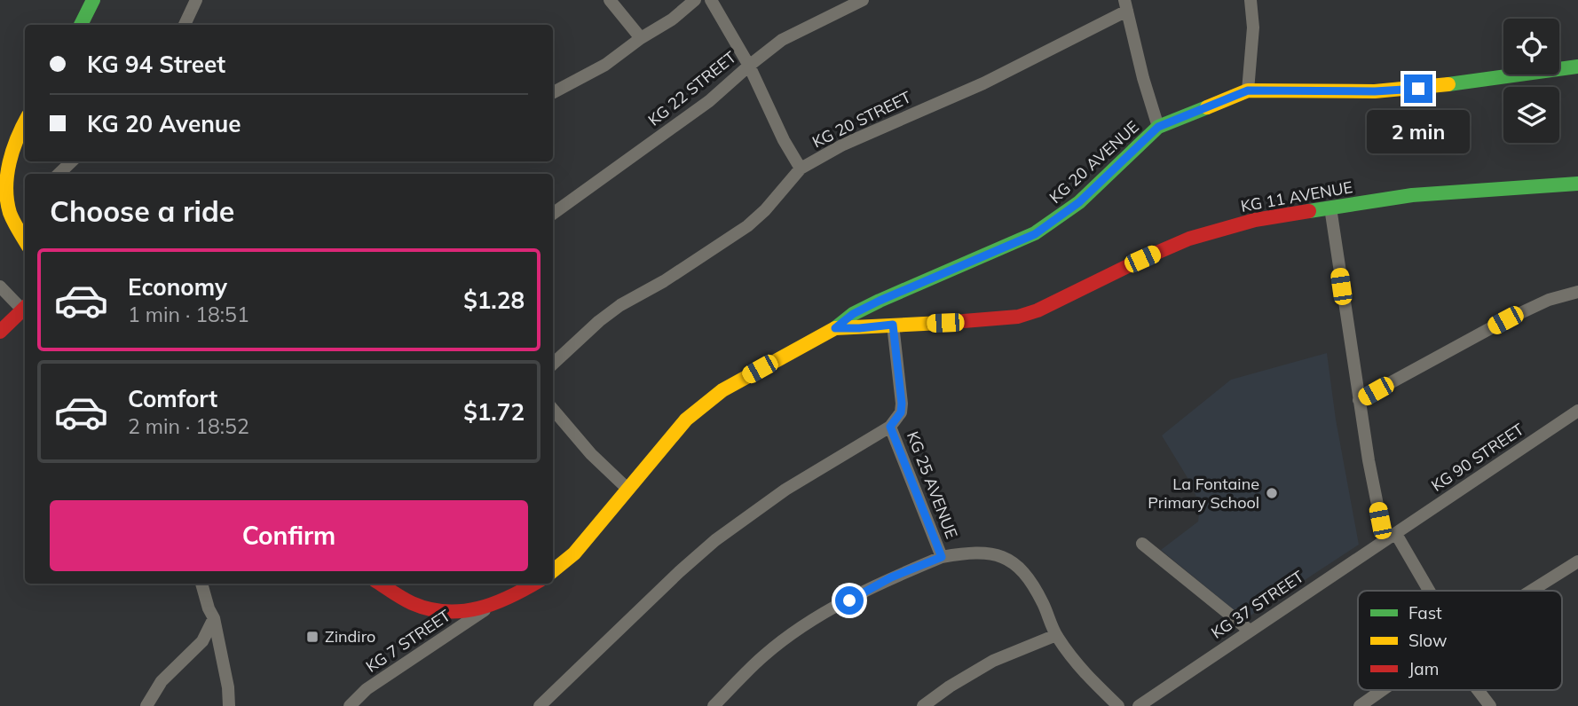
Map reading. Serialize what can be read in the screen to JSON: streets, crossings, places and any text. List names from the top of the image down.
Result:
{
  "streets": {
    "main road": ["KG 20 AVENUE", "KG 11 AVENUE"],
    "street": [
      "KG 22 STREET",
      "KG 20 STREET",
      "KG 90 STREET",
      "KG 25 AVENUE",
      "KG 37 STREET",
      "KG 7 STREET"
    ]
  },
  "crossings": [
    ["KG 20 AVENUE", "KG 11 AVENUE"],
    ["KG 11 AVENUE", "KG 25 AVENUE"],
    ["KG 90 STREET", "KG 37 STREET"]
  ],
  "places": {
    "other": ["La Fontaine Primary School"],
    "transit": ["Zindiro"]
  },
  "legend": ["Fast", "Slow", "Jam"],
  "page": {
    "banner": ["KG 94 Street", "KG 20 Avenue"],
    "bubble": "2 min",
    "heading": "Choose a ride",
    "list": [
      {
        "name": "Economy",
        "note": "1 min · 18:51",
        "value": "$1.28"
      },
      {
        "name": "Comfort",
        "note": "2 min · 18:52",
        "value": "$1.72"
      }
    ],
    "buttons": "Confirm"
  }
}
